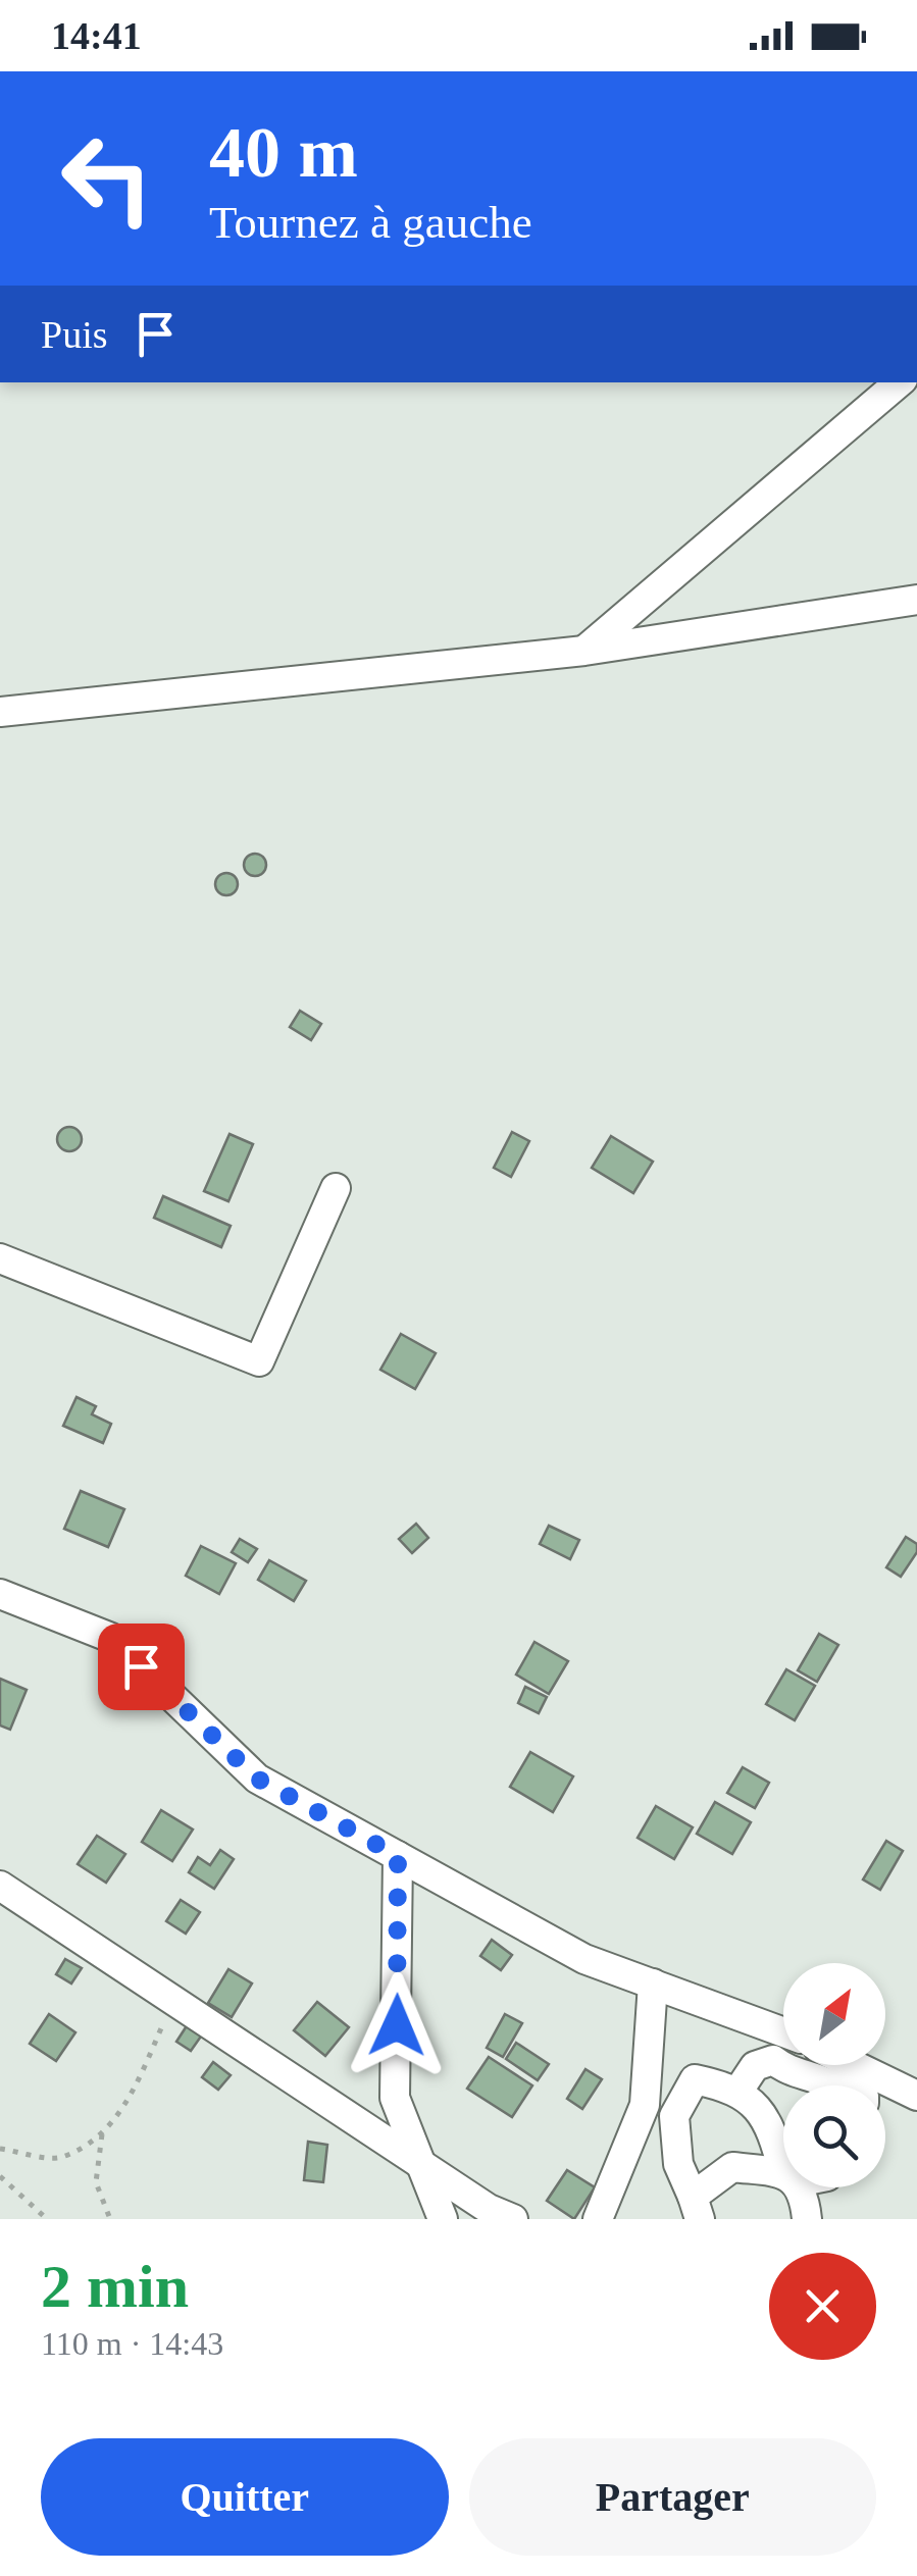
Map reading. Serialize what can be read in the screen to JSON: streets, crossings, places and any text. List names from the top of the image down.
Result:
{
  "north": "top right",
  "page": {
    "status": "14:41",
    "turn": ["40 m", "Tournez à gauche"],
    "then": "Puis",
    "heading": ["2 min", "110 m · 14:43"],
    "buttons": ["Quitter", "Partager"]
  }
}
